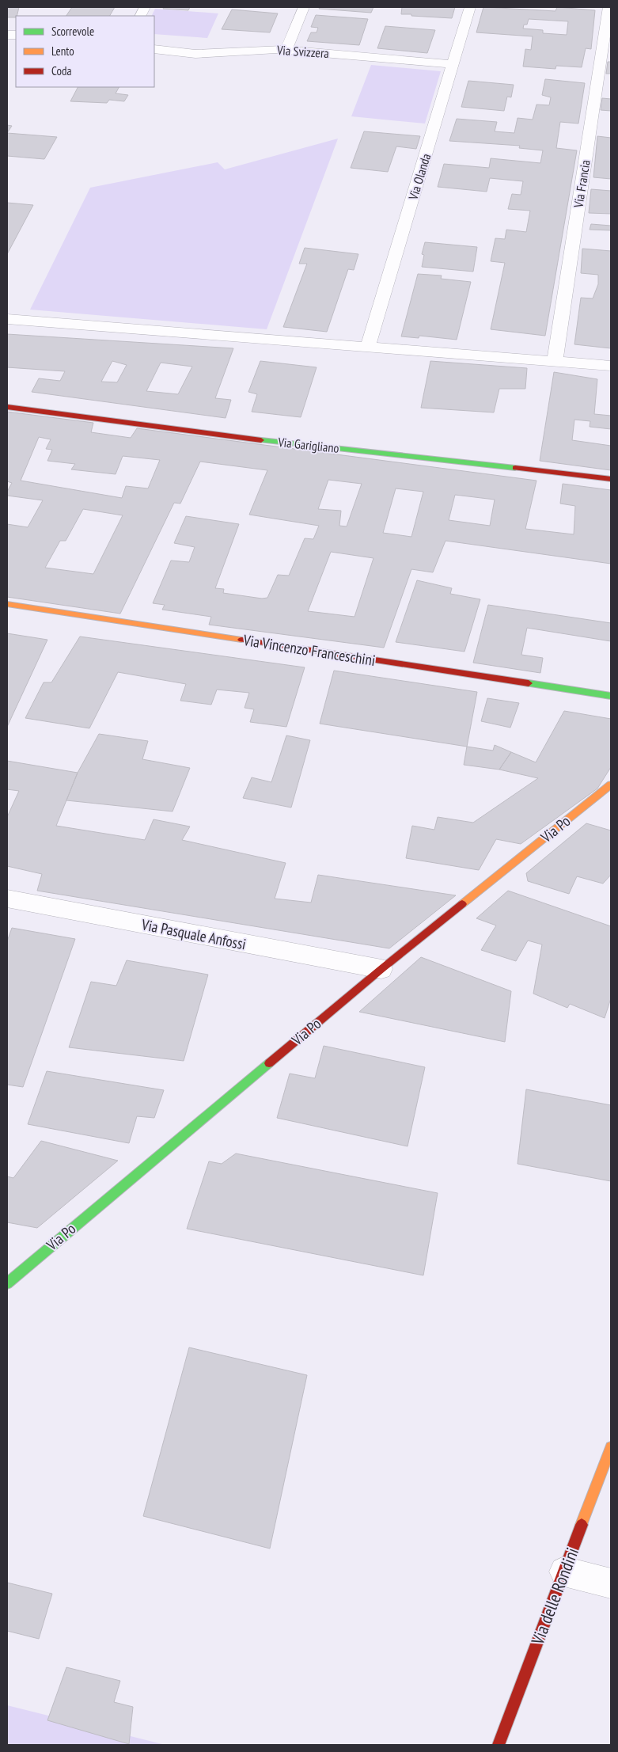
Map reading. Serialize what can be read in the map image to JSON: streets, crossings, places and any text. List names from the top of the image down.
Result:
{
  "streets": {
    "street": [
      "Via Svizzera",
      "Via Olanda",
      "Via Francia",
      "Via Garigliano",
      "Via Vincenzo Franceschini",
      "Via Po",
      "Via Pasquale Anfossi",
      "Via delle Rondini"
    ]
  },
  "crossings": [
    ["Via Svizzera", "Via Olanda"],
    ["Via Po", "Via Pasquale Anfossi"]
  ],
  "legend": ["Scorrevole", "Lento", "Coda"]
}
